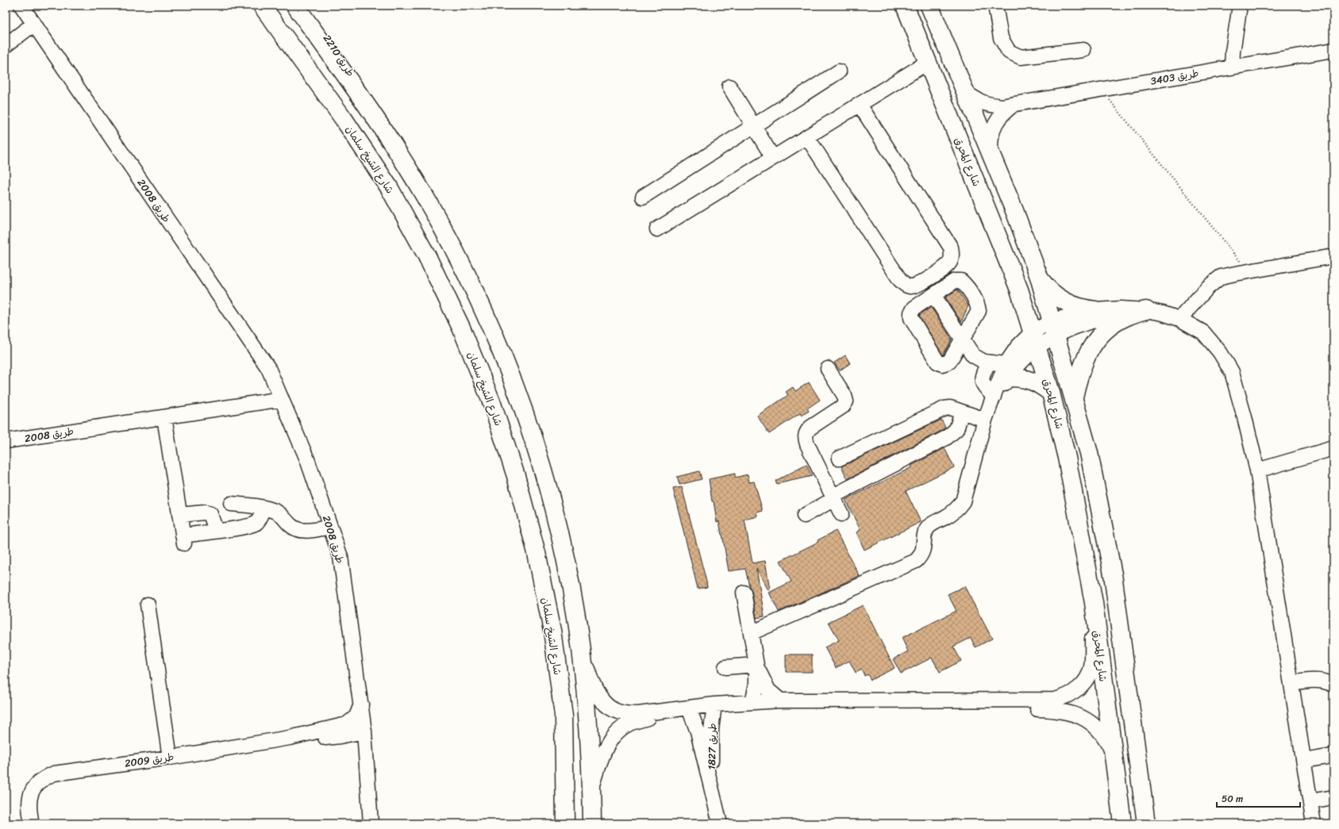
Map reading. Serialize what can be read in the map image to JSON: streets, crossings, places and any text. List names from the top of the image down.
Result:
{
  "streets": {
    "main road": ["شارع الشيخ سلمان", "شارع المحرق"],
    "street": [
      "طريق 2210",
      "طريق 3403",
      "طريق 2008",
      "طريق 1827",
      "طريق 2009"
    ]
  },
  "crossings": [
    ["طريق 3403", "شارع المحرق"],
    ["طريق 2008", "طريق 2009"]
  ],
  "scale_bar": "50 m"
}
